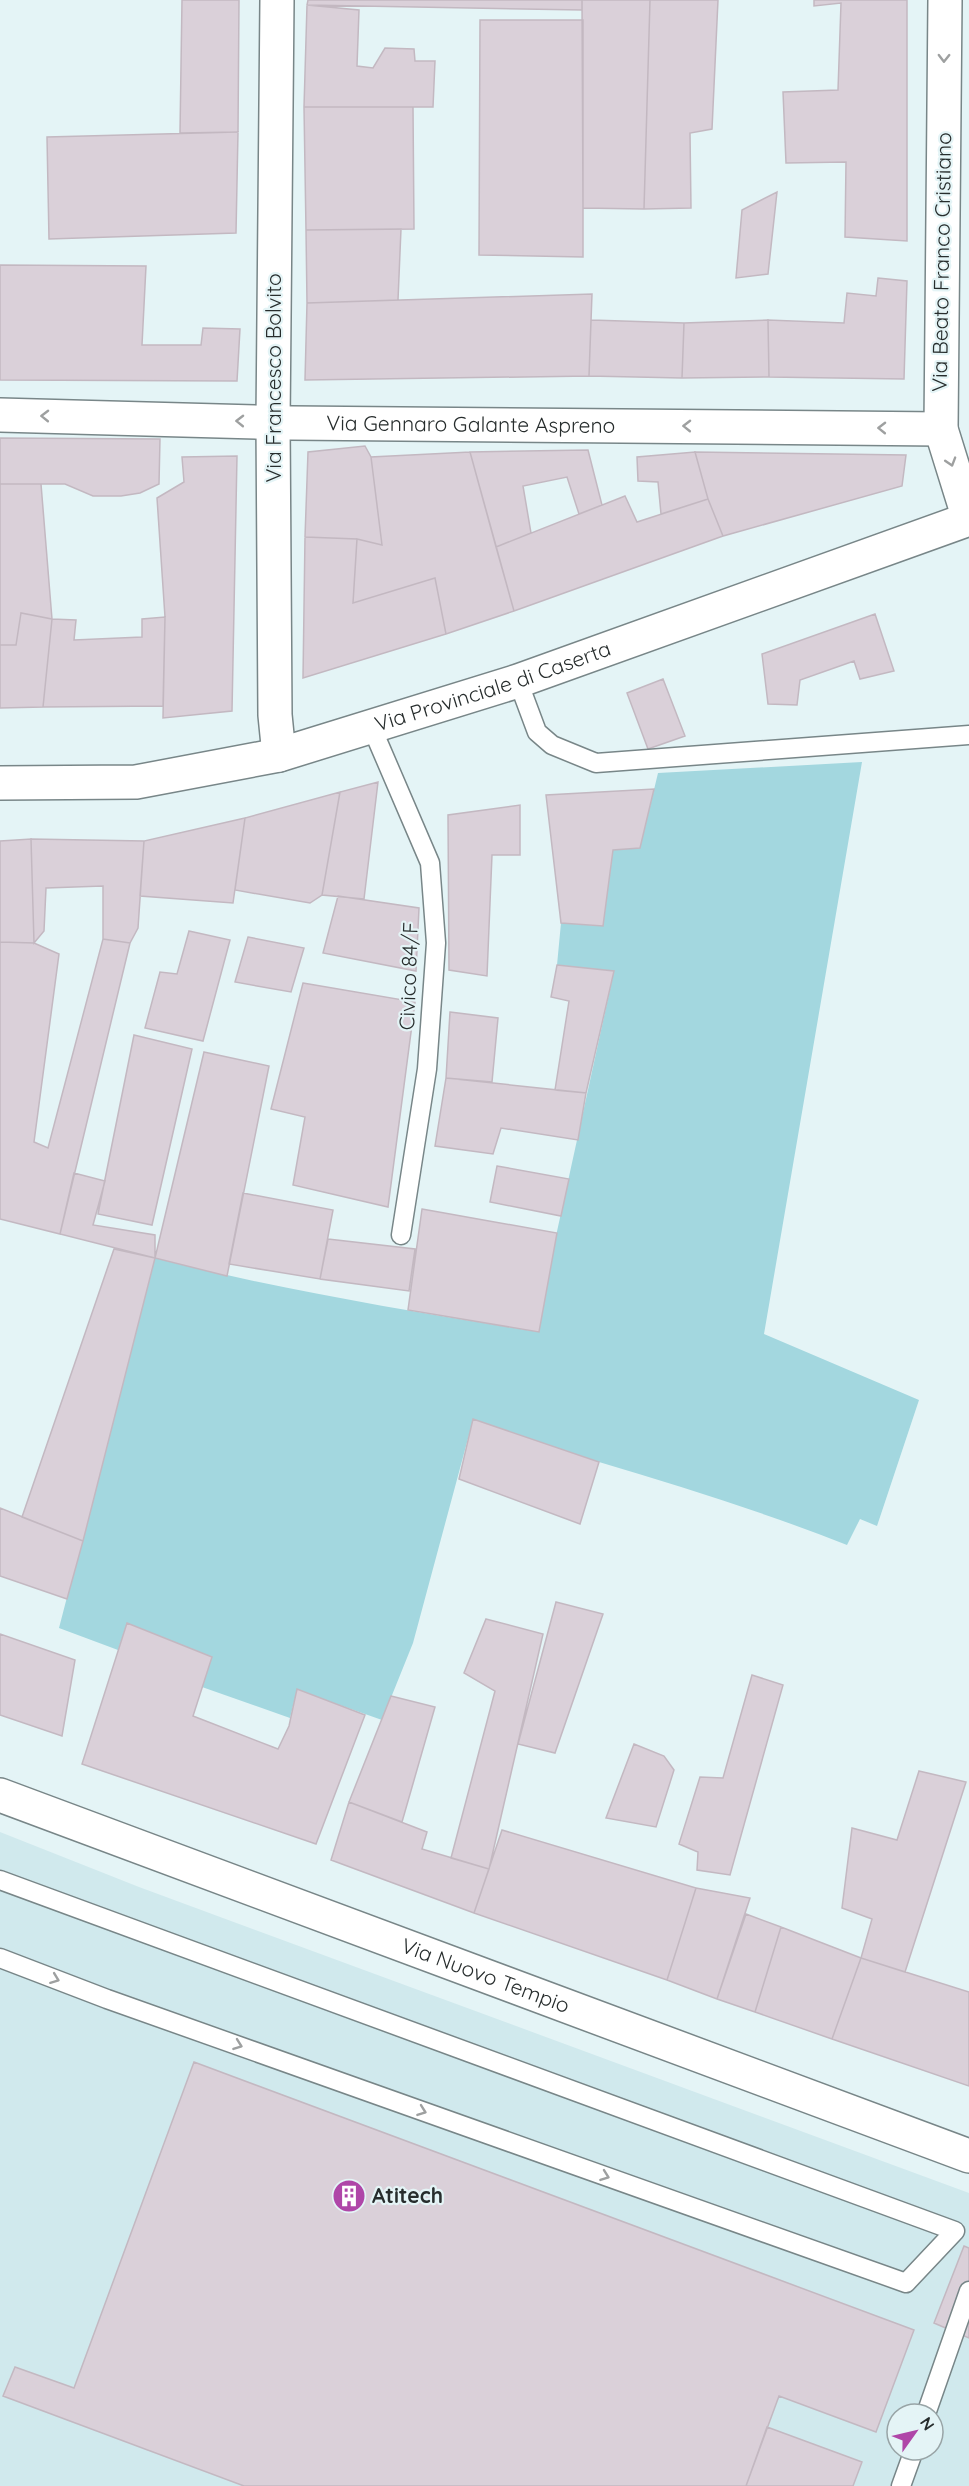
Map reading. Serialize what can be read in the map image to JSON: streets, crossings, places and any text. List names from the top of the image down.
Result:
{
  "streets": {
    "street": [
      "Via Beato Franco Cristiano",
      "Via Francesco Bolvito",
      "Via Gennaro Galante Aspreno",
      "Via Provinciale di Caserta",
      "Via Nuovo Tempio"
    ],
    "lane": ["Civico 84/F"]
  },
  "crossings": [
    ["Via Beato Franco Cristiano", "Via Gennaro Galante Aspreno"],
    ["Via Beato Franco Cristiano", "Via Provinciale di Caserta"],
    ["Via Francesco Bolvito", "Via Gennaro Galante Aspreno"],
    ["Via Francesco Bolvito", "Via Provinciale di Caserta"],
    ["Via Provinciale di Caserta", "Civico 84/F"]
  ],
  "one_way": ["Via Beato Franco Cristiano", "Via Gennaro Galante Aspreno"],
  "places": {
    "building": ["Atitech"]
  },
  "north": "top right"
}
